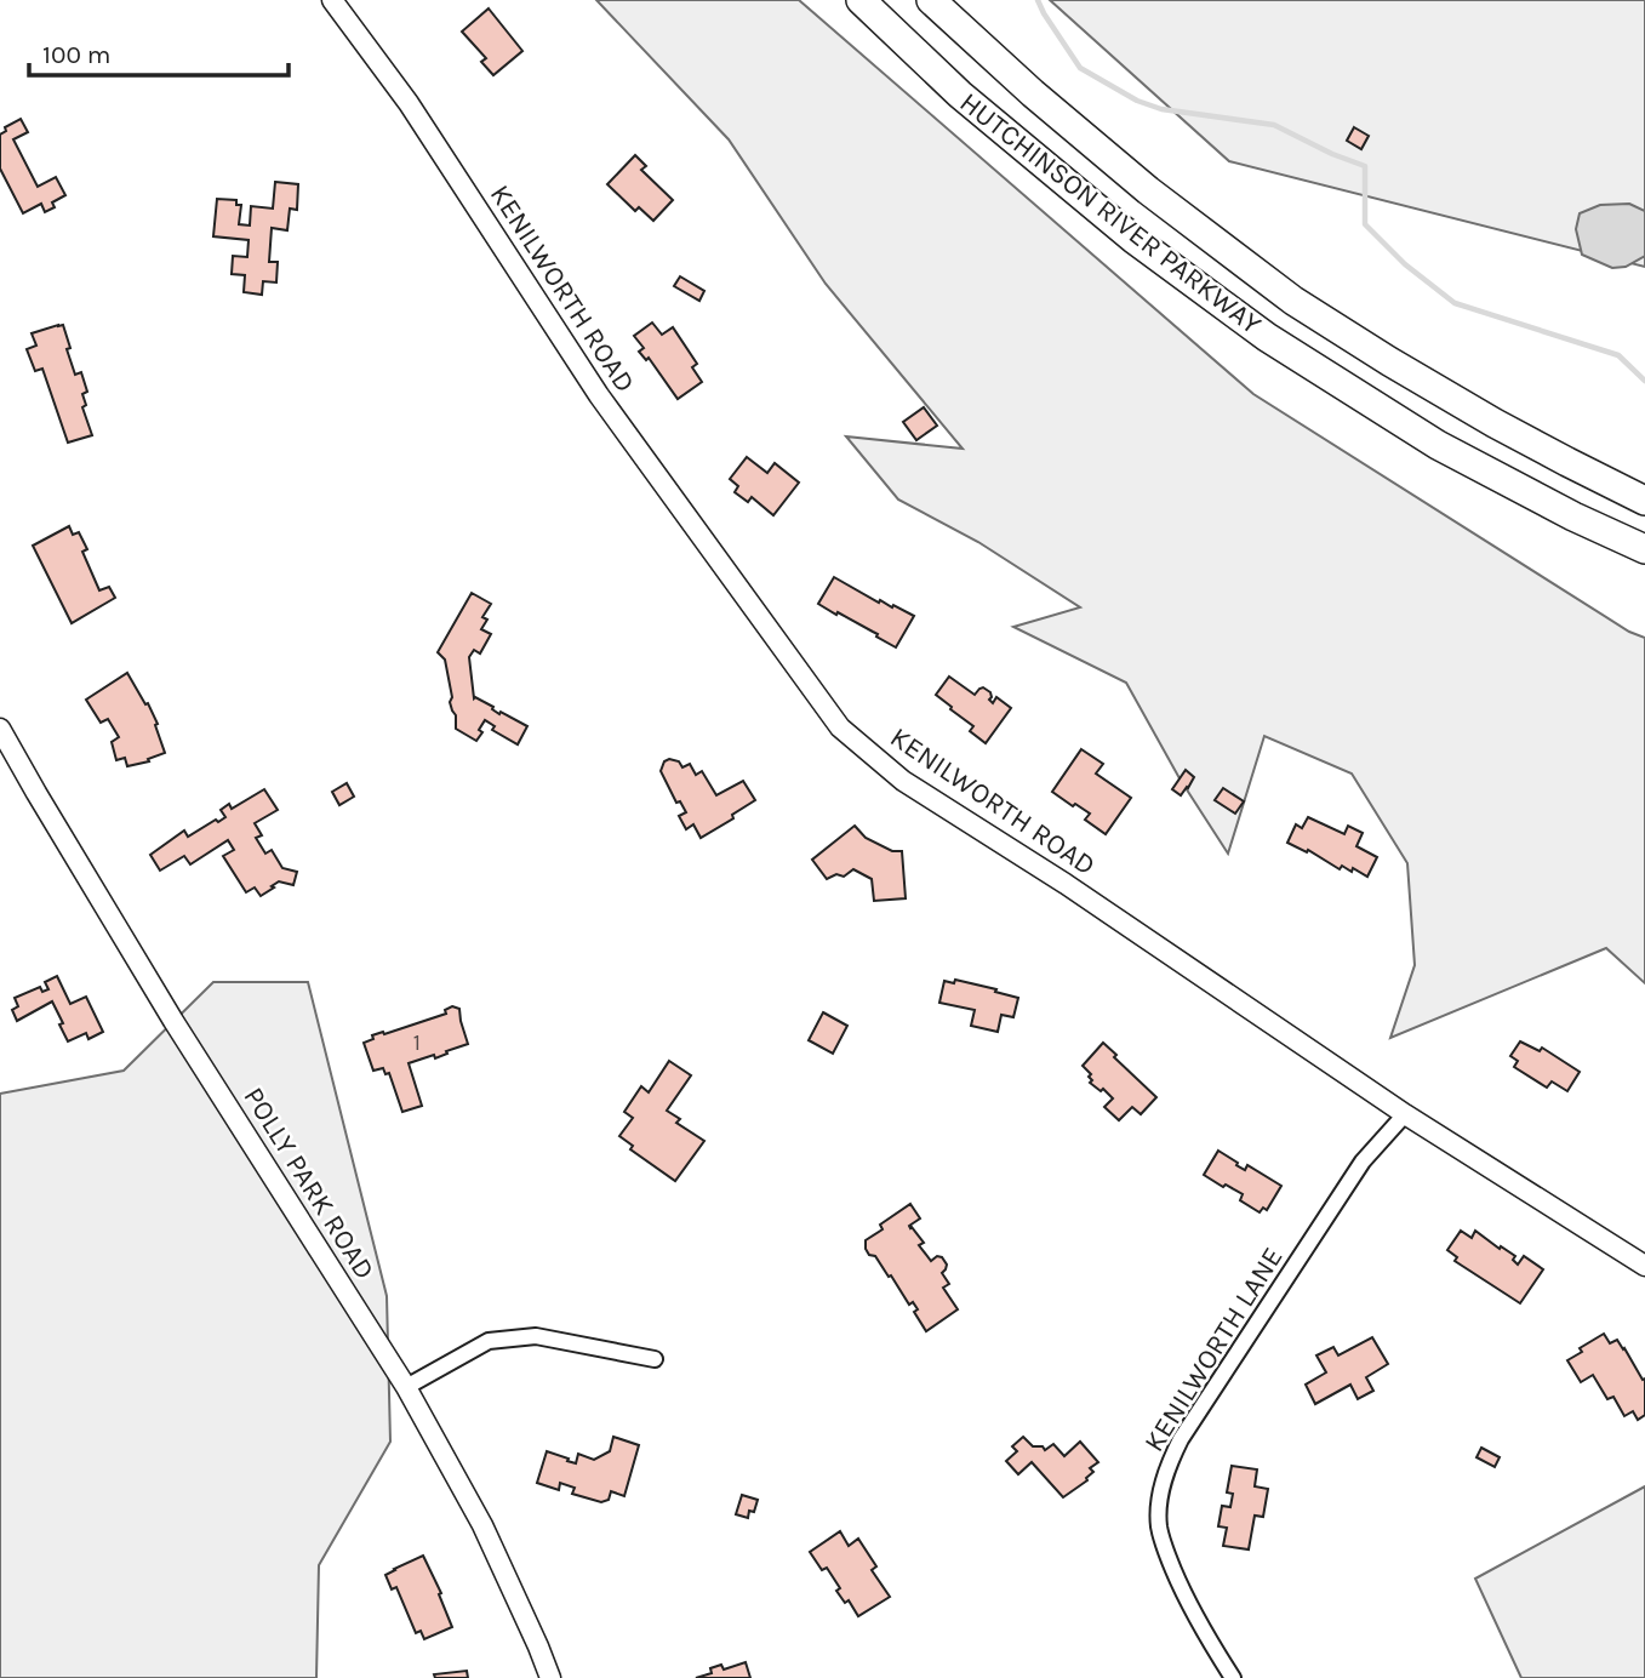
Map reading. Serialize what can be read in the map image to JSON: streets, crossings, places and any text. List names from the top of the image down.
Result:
{
  "streets": {
    "highway": ["HUTCHINSON RIVER PARKWAY"],
    "street": ["KENILWORTH ROAD", "POLLY PARK ROAD", "KENILWORTH LANE"]
  },
  "crossings": [
    ["KENILWORTH ROAD", "KENILWORTH LANE"]
  ],
  "house_numbers": ["1"],
  "scale_bar": "100 m"
}
